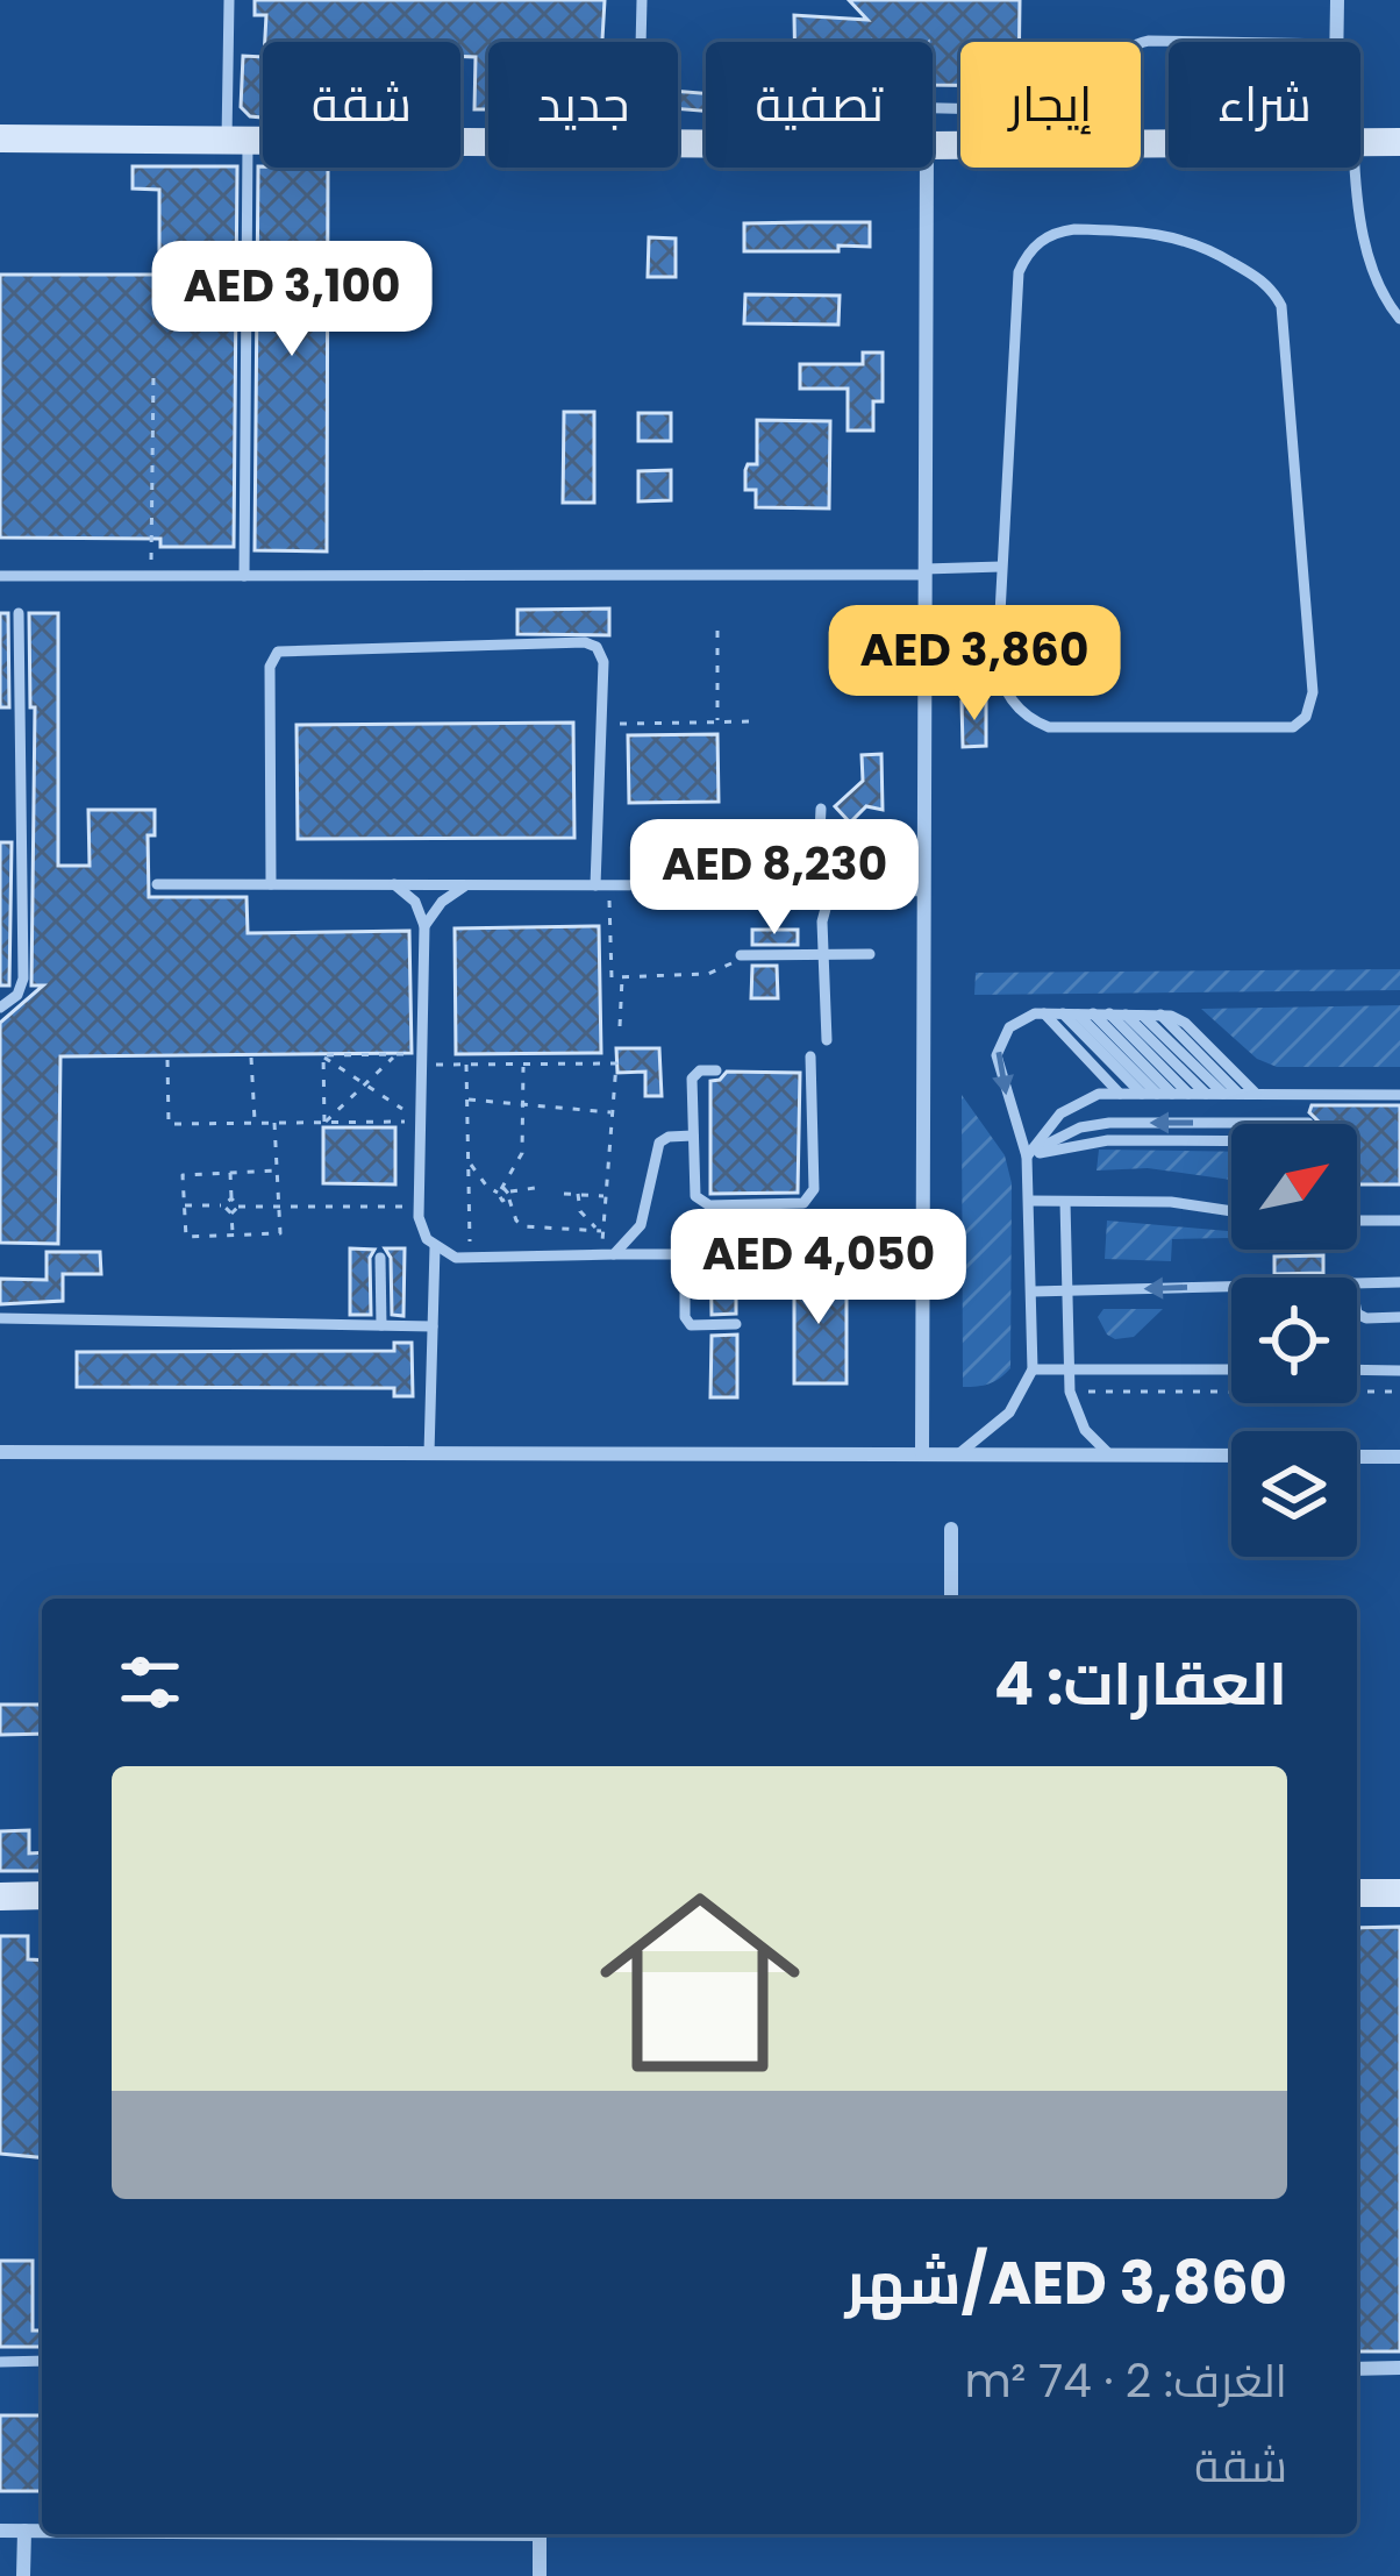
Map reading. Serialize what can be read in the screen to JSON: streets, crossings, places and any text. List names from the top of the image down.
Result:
{
  "north": "top right",
  "page": {
    "chip": [
      "شراء",
      "إيجار",
      "تصفية",
      "جديد",
      "شقة"
    ],
    "price": [
      "AED 3,100",
      "AED 3,860",
      "AED 8,230",
      "AED 4,050"
    ],
    "heading": "العقارات: 4",
    "list": [
      {
        "name": "AED 3,860/شهر",
        "note": "الغرف: 2 · 74 m² · شقة"
      }
    ]
  }
}
